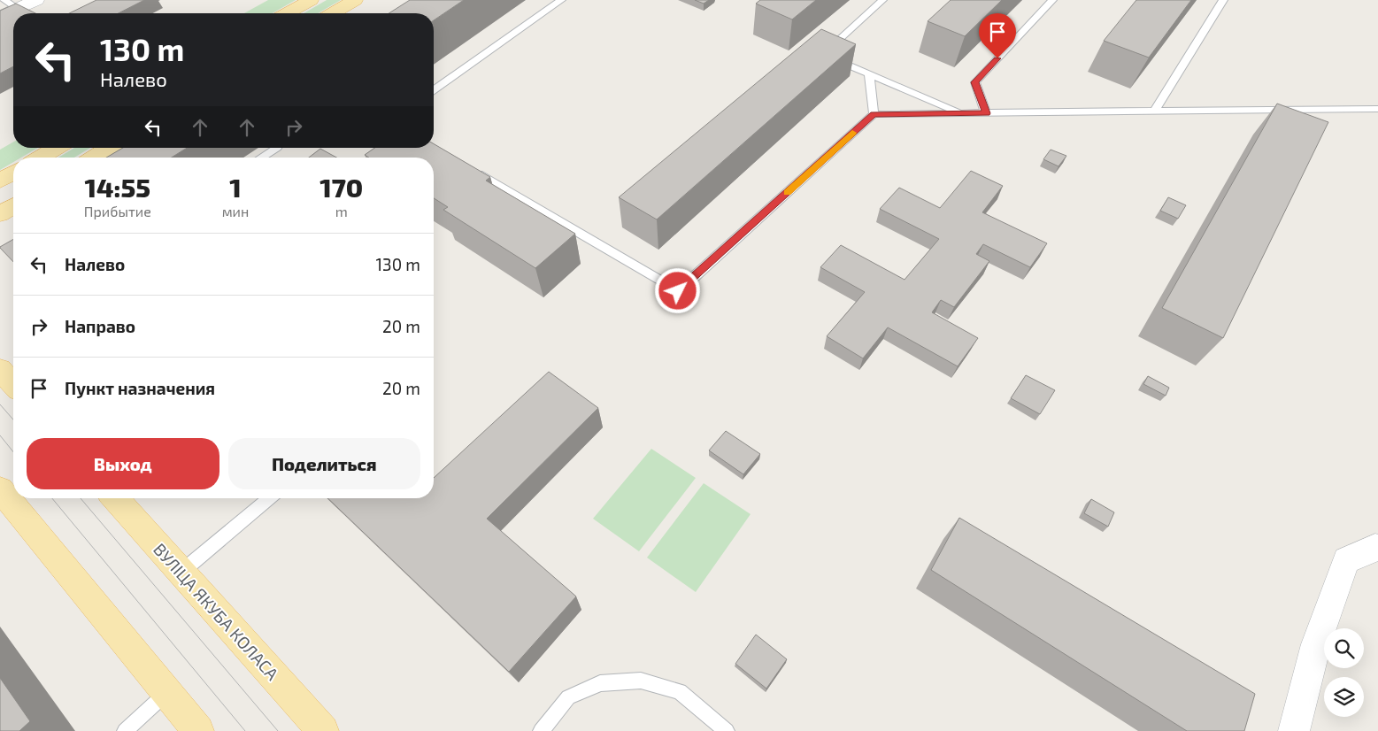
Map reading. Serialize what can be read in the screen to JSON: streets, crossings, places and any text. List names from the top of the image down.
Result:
{
  "streets": {
    "main road": ["ВУЛІЦА ЯКУБА КОЛАСА"]
  },
  "page": {
    "turn": ["130 m", "Налево"],
    "eta": [
      "14:55",
      "Прибытие",
      "1",
      "мин",
      "170",
      "m"
    ],
    "list": [
      {
        "name": "Налево",
        "value": "130 m"
      },
      {
        "name": "Направо",
        "value": "20 m"
      },
      {
        "name": "Пункт назначения",
        "value": "20 m"
      }
    ],
    "buttons": ["Выход", "Поделиться"]
  }
}
